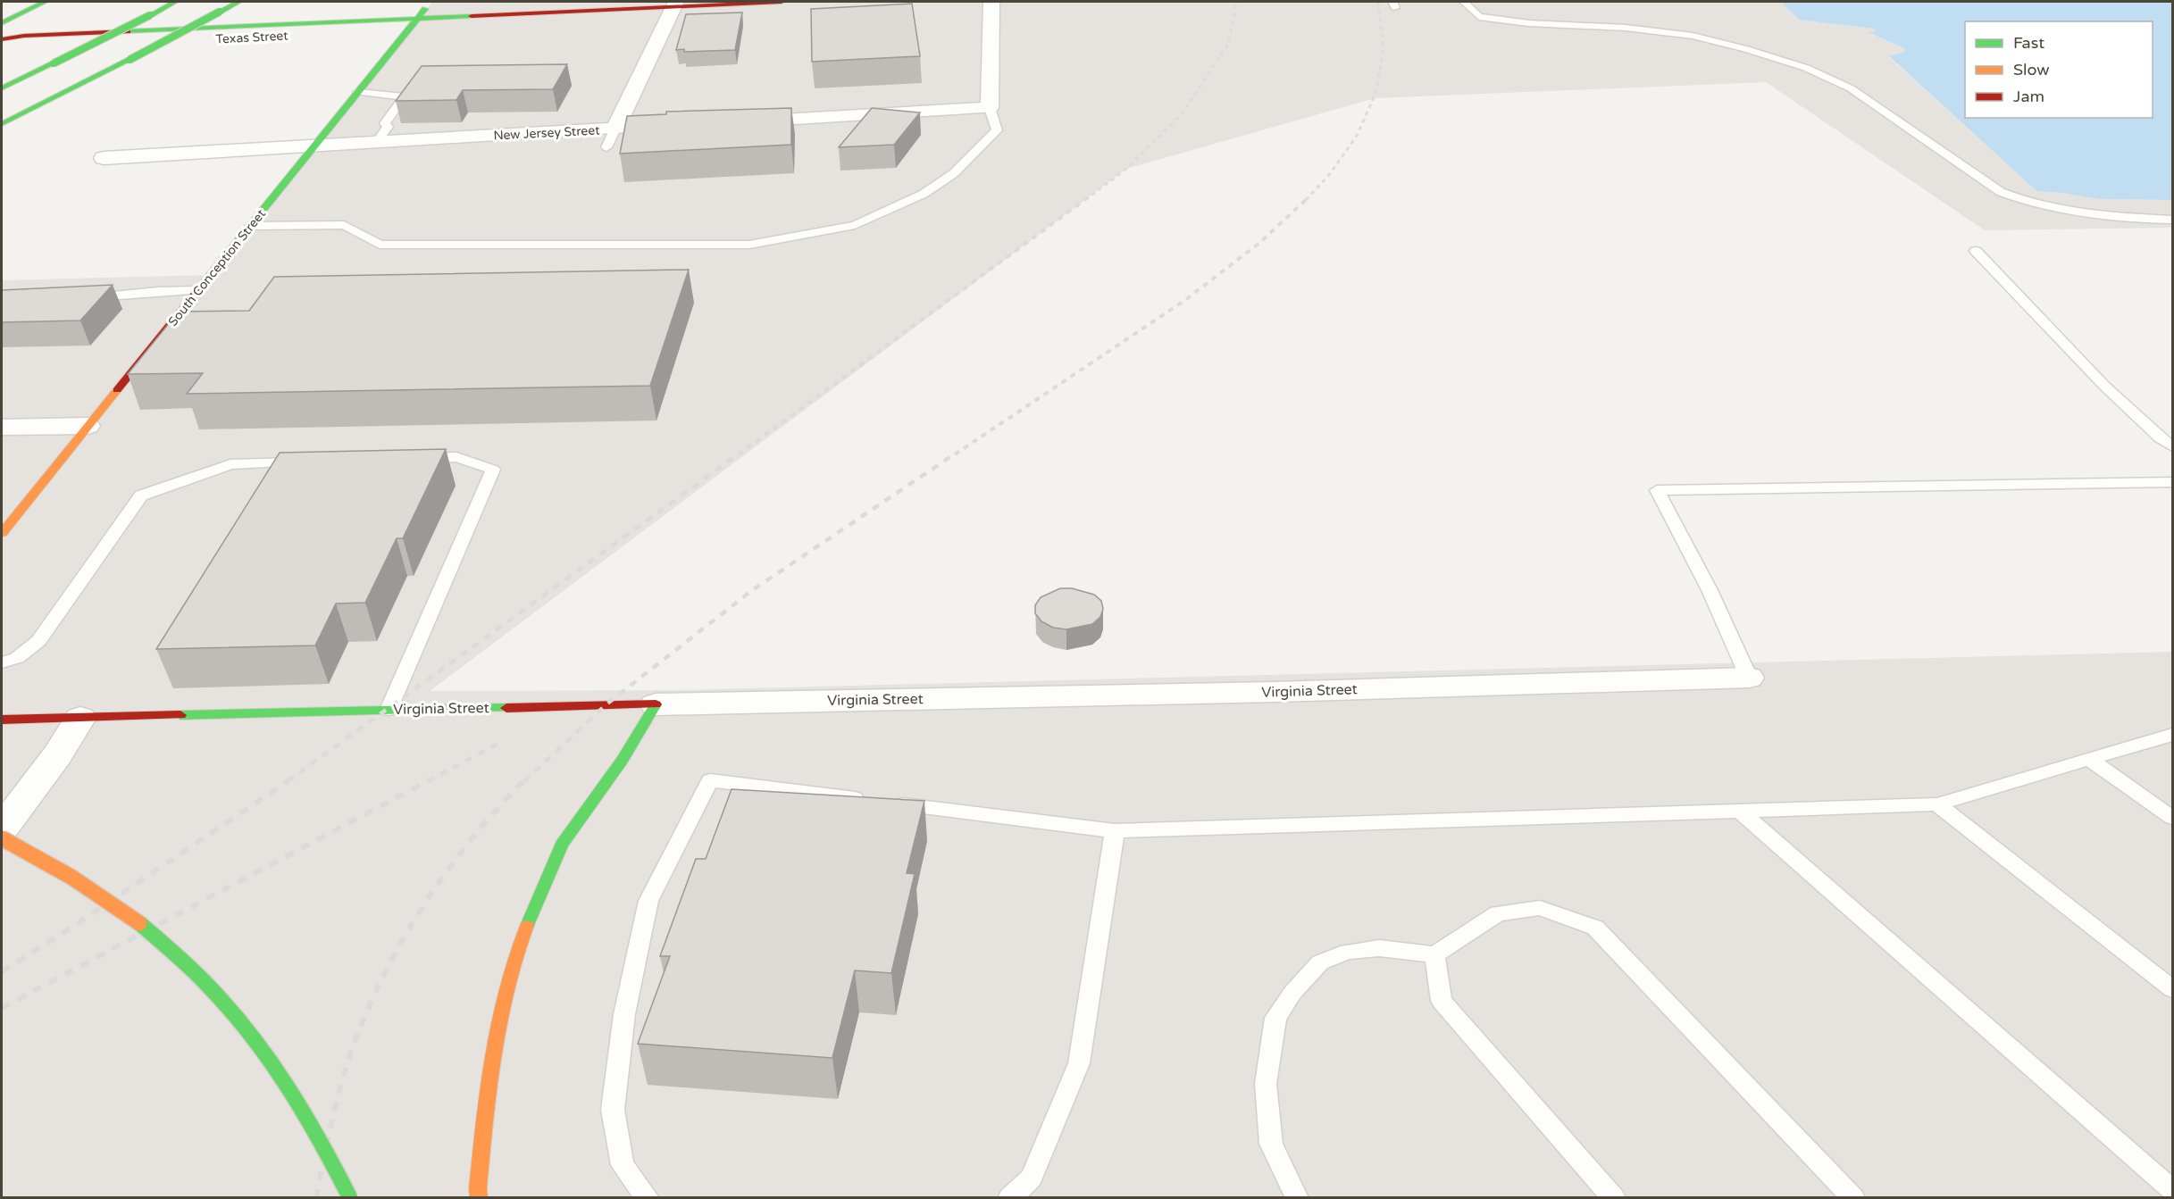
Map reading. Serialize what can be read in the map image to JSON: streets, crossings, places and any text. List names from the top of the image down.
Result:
{
  "streets": {
    "main road": ["Texas Street", "South Conception Street", "Virginia Street"],
    "street": ["New Jersey Street"]
  },
  "crossings": [
    ["Texas Street", "South Conception Street"],
    ["New Jersey Street", "South Conception Street"]
  ],
  "legend": ["Fast", "Slow", "Jam"]
}
